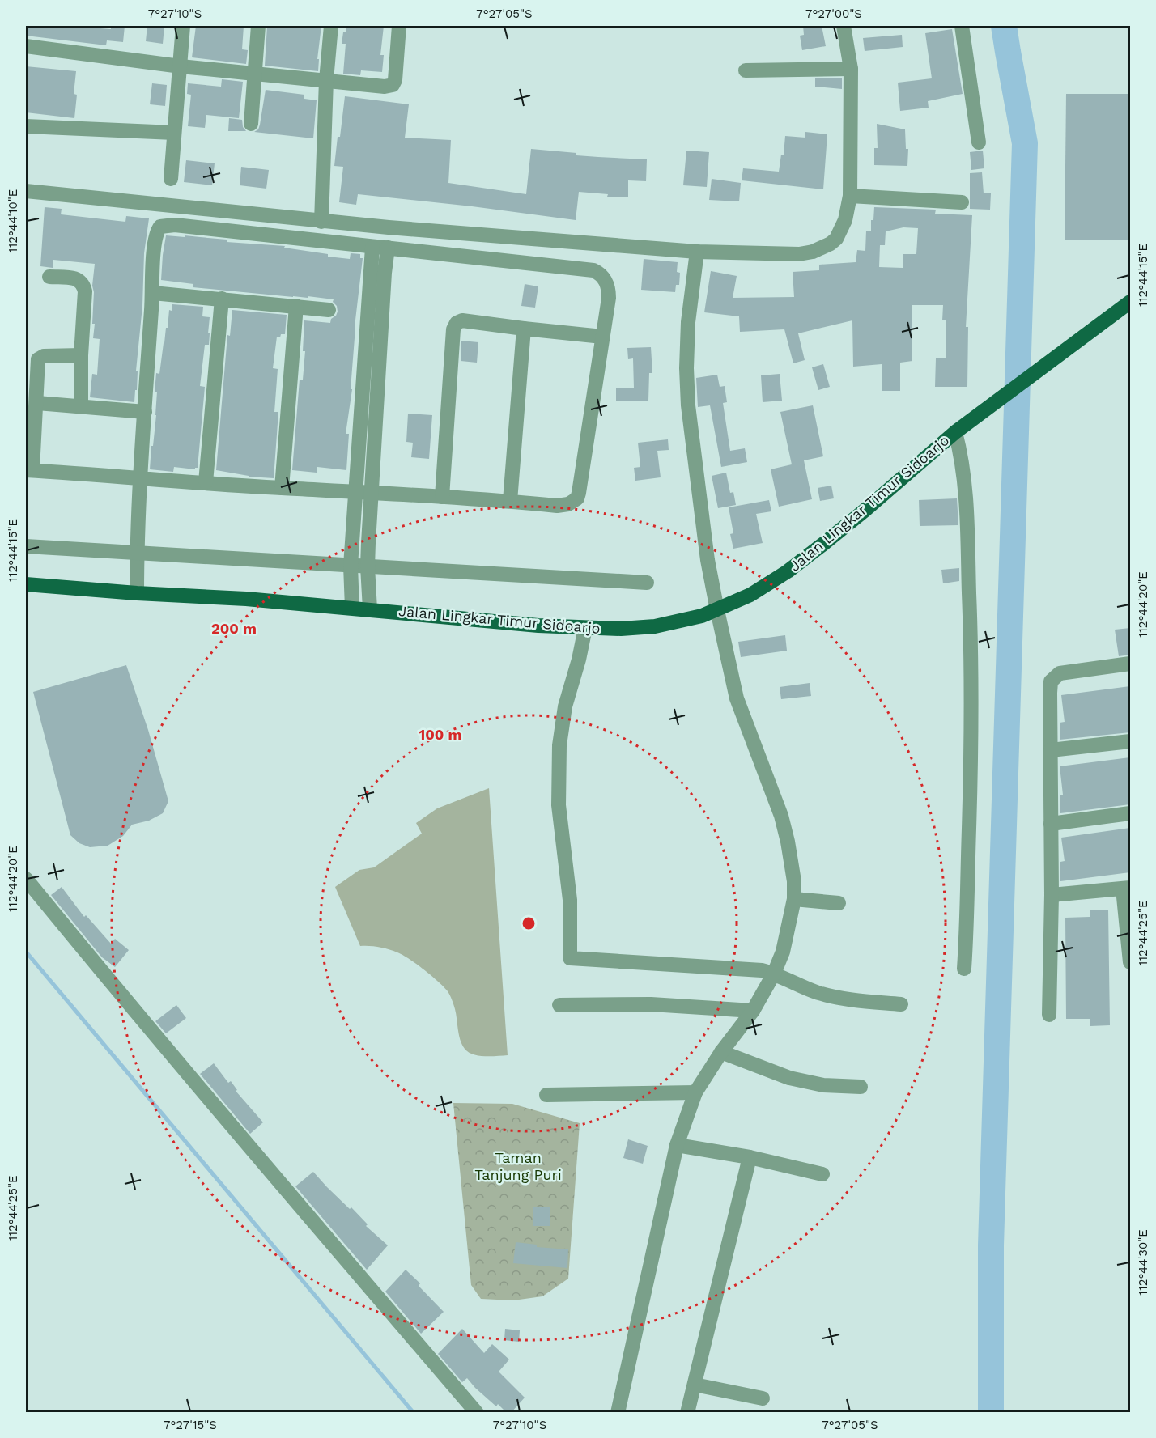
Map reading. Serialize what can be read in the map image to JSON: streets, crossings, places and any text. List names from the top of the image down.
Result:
{
  "streets": {
    "main road": ["Jalan Lingkar Timur Sidoarjo"]
  },
  "parks": ["Taman Tanjung Puri"],
  "coordinates": [
    "7°27'10\"S",
    "7°27'05\"S",
    "7°27'00\"S",
    "112°44'10\"E",
    "112°44'15\"E",
    "112°44'20\"E",
    "112°44'25\"E",
    "112°44'30\"E",
    "7°27'15\"S"
  ],
  "rings": ["200 m", "100 m"]
}
